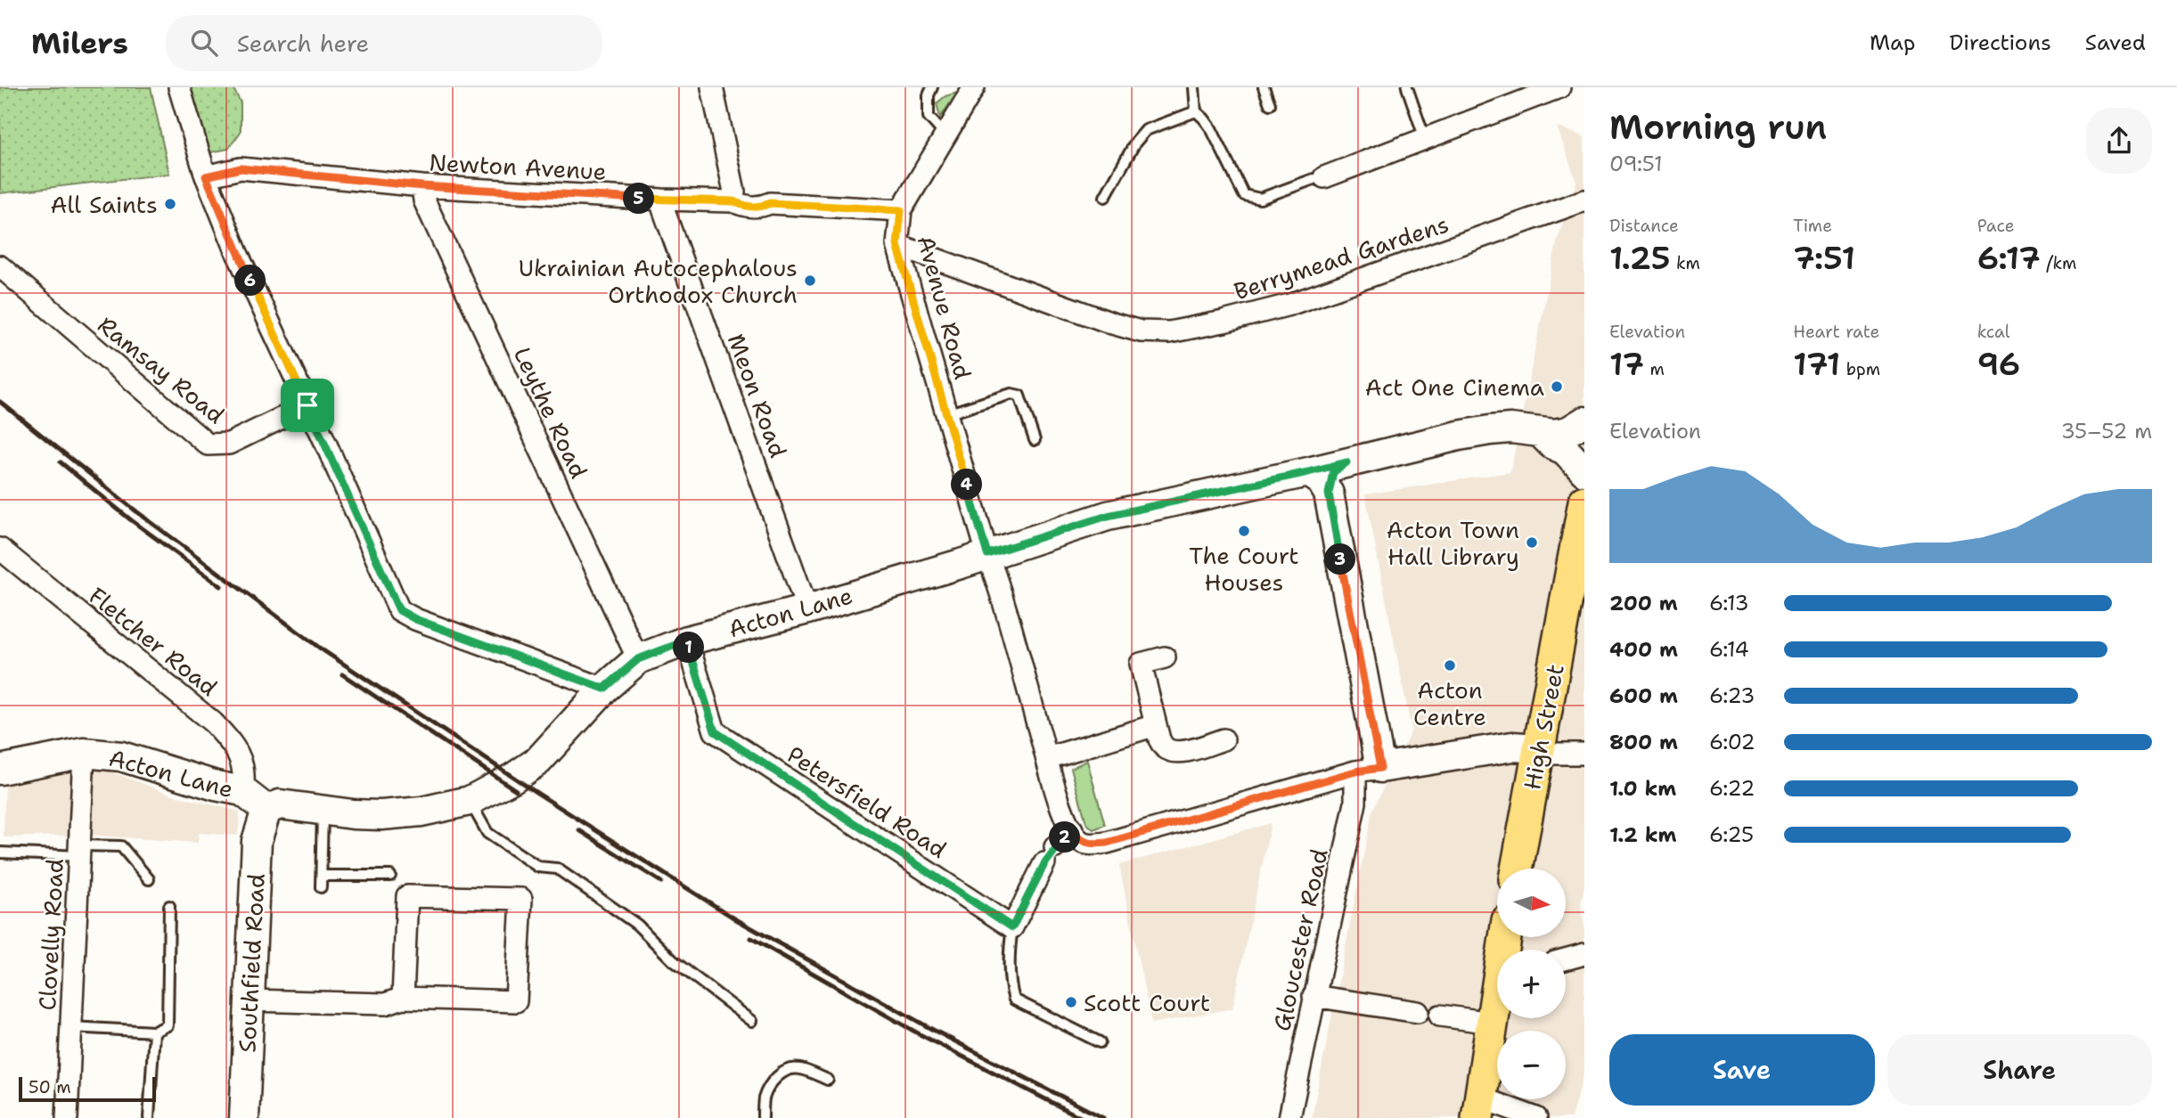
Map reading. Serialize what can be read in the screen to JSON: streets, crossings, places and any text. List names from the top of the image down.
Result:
{
  "streets": {
    "main road": ["Acton Lane", "High Street", "Southfield Road"],
    "street": [
      "Newton Avenue",
      "Berrymead Gardens",
      "Avenue Road",
      "Ramsay Road",
      "Meon Road",
      "Leythe Road",
      "Fletcher Road",
      "Petersfield Road",
      "Clovelly Road",
      "Gloucester Road"
    ]
  },
  "crossings": [
    ["Newton Avenue", "Avenue Road"],
    ["Newton Avenue", "Meon Road"],
    ["Newton Avenue", "Leythe Road"],
    ["Berrymead Gardens", "Avenue Road"],
    ["Avenue Road", "Acton Lane"],
    ["Meon Road", "Acton Lane"],
    ["Leythe Road", "Acton Lane"],
    ["Acton Lane", "Fletcher Road"],
    ["Acton Lane", "Petersfield Road"],
    ["Acton Lane", "Clovelly Road"],
    ["Acton Lane", "Southfield Road"]
  ],
  "places": [
    "All Saints",
    "Ukrainian Autocephalous Orthodox Church",
    "Act One Cinema",
    "The Court Houses",
    "Acton Town Hall Library",
    "Acton Centre",
    "Scott Court"
  ],
  "scale_bar": "50 m",
  "north": "right",
  "page": {
    "header": "Milers",
    "search": "Search here",
    "nav": ["Map", "Directions", "Saved"],
    "heading": ["Morning run", "09:51"],
    "pins": [
      "5",
      "6",
      "4",
      "3",
      "1",
      "2"
    ],
    "stats": [
      ["Distance", "1.25 km"],
      ["Time", "7:51"],
      ["Pace", "6:17 /km"],
      ["Elevation", "17 m"],
      ["Heart rate", "171 bpm"],
      ["kcal", "96"]
    ],
    "chart": ["Elevation", "35–52 m"],
    "list": [
      {
        "name": "200 m",
        "note": "6:13"
      },
      {
        "name": "400 m",
        "note": "6:14"
      },
      {
        "name": "600 m",
        "note": "6:23"
      },
      {
        "name": "800 m",
        "note": "6:02"
      },
      {
        "name": "1.0 km",
        "note": "6:22"
      },
      {
        "name": "1.2 km",
        "note": "6:25"
      }
    ],
    "map_buttons": ["+", "−"],
    "buttons": ["Save", "Share"],
    "scale": "50 m"
  }
}
